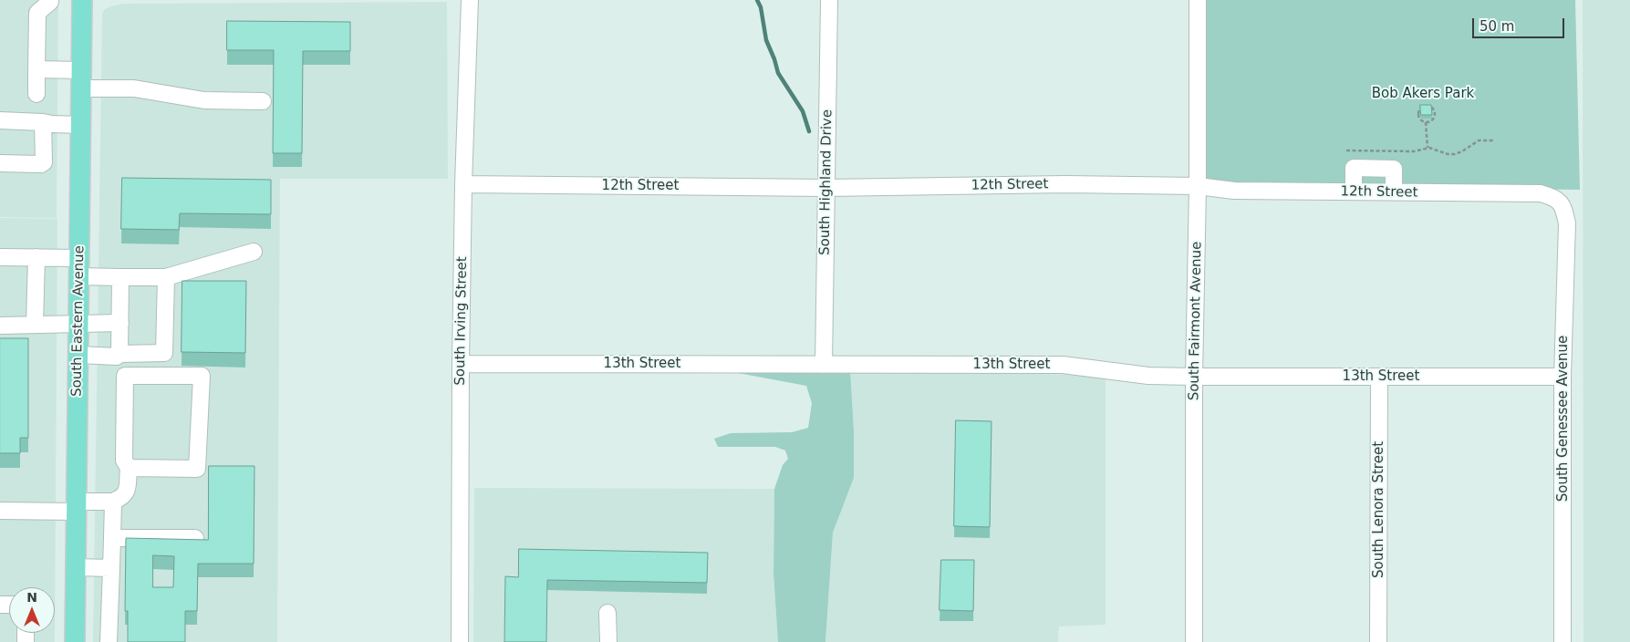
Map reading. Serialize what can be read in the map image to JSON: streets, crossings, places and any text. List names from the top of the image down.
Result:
{
  "streets": {
    "main road": ["South Eastern Avenue"],
    "street": [
      "South Highland Drive",
      "12th Street",
      "South Irving Street",
      "South Fairmont Avenue",
      "13th Street",
      "South Genessee Avenue",
      "South Lenora Street"
    ]
  },
  "crossings": [
    ["South Highland Drive", "12th Street"],
    ["South Highland Drive", "13th Street"],
    ["12th Street", "South Irving Street"],
    ["12th Street", "South Fairmont Avenue"],
    ["12th Street", "South Genessee Avenue"],
    ["South Irving Street", "13th Street"],
    ["South Fairmont Avenue", "13th Street"],
    ["13th Street", "South Genessee Avenue"],
    ["13th Street", "South Lenora Street"]
  ],
  "parks": ["Bob Akers Park"],
  "scale_bar": "50 m",
  "north": "top"
}
